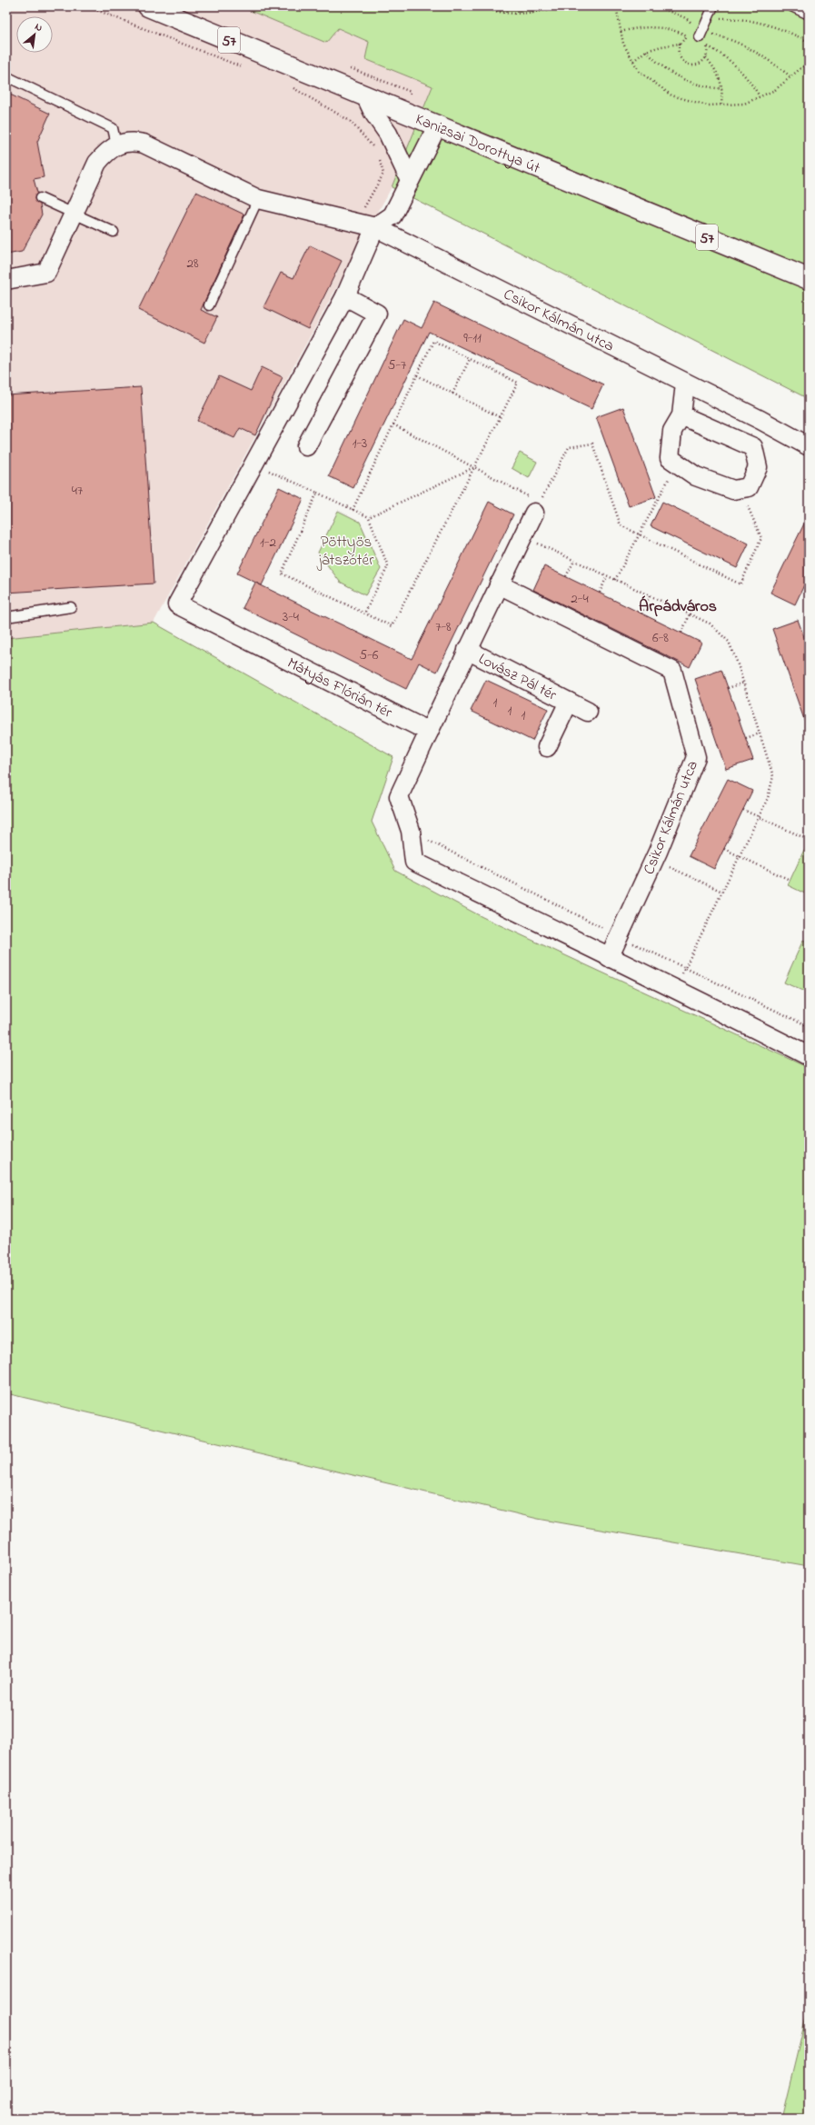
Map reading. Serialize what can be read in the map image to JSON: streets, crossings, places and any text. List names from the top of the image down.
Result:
{
  "streets": {
    "main road": ["57", "Kanizsai Dorottya út"],
    "street": ["Csikor Kálmán utca", "Lovász Pál tér", "Mátyás Flórián tér"]
  },
  "districts": ["Árpádváros"],
  "parks": ["Pöttyös játszótér"],
  "house_numbers": [
    "28",
    "9-11",
    "5-7",
    "1-3",
    "47",
    "1-2",
    "2-4",
    "3-4",
    "7-8",
    "6-8",
    "5-6",
    "1",
    "1",
    "1"
  ],
  "north": "top right"
}
